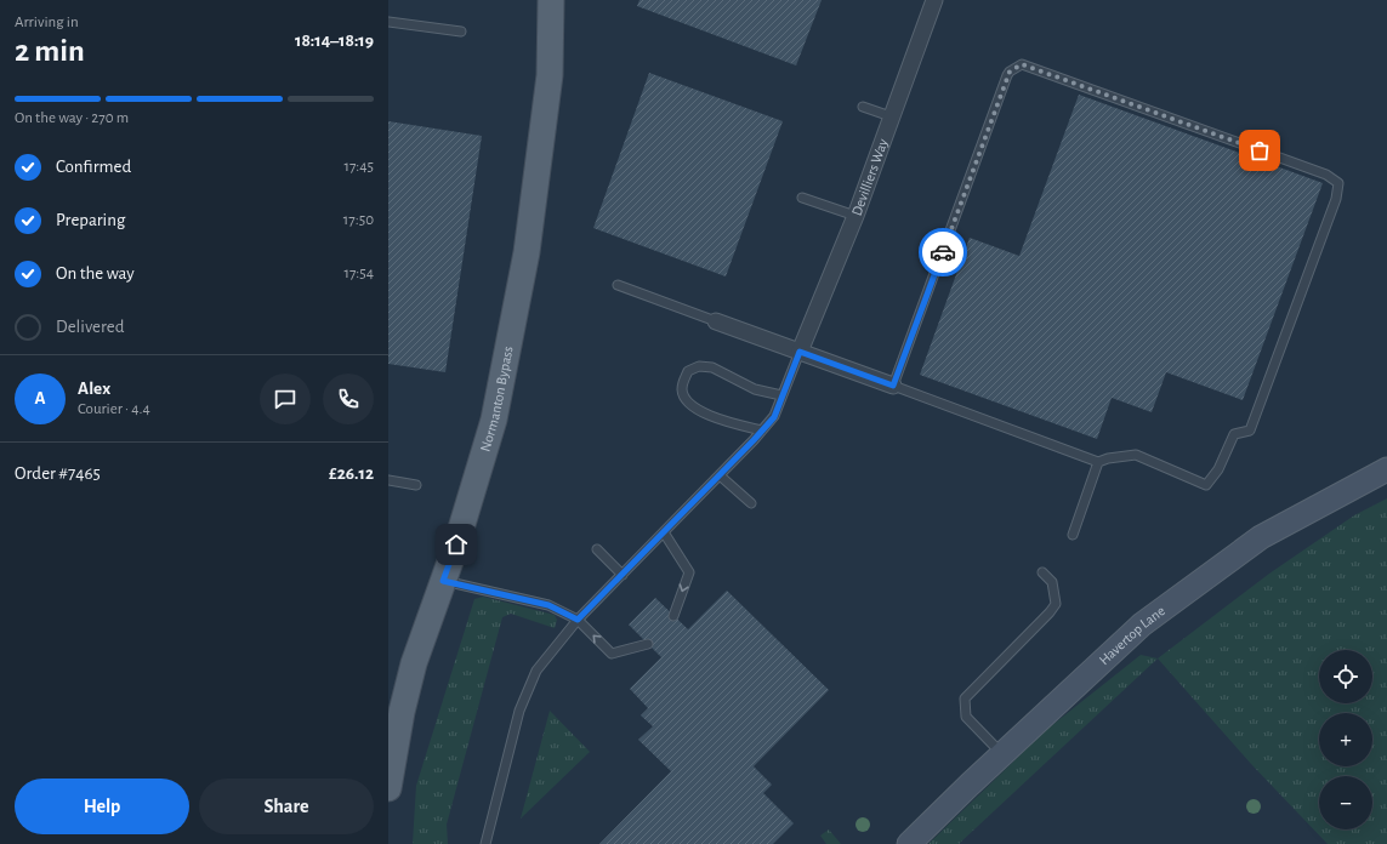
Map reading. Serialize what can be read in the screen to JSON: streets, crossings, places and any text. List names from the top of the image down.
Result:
{
  "streets": {
    "main road": ["Normanton Bypass", "Havertop Lane"],
    "street": ["Devilliers Way"]
  },
  "page": {
    "heading": ["2 min", "Arriving in", "18:14–18:19"],
    "panel": [
      "Alex",
      "Courier · 4.4",
      "Order #7465",
      "£26.12"
    ],
    "bar": "On the way · 270 m",
    "list": [
      ["Confirmed", "17:45"],
      ["Preparing", "17:50"],
      ["On the way", "17:54"],
      "Delivered"
    ],
    "round": "A",
    "map_buttons": ["+", "−"],
    "buttons": ["Help", "Share"]
  }
}
